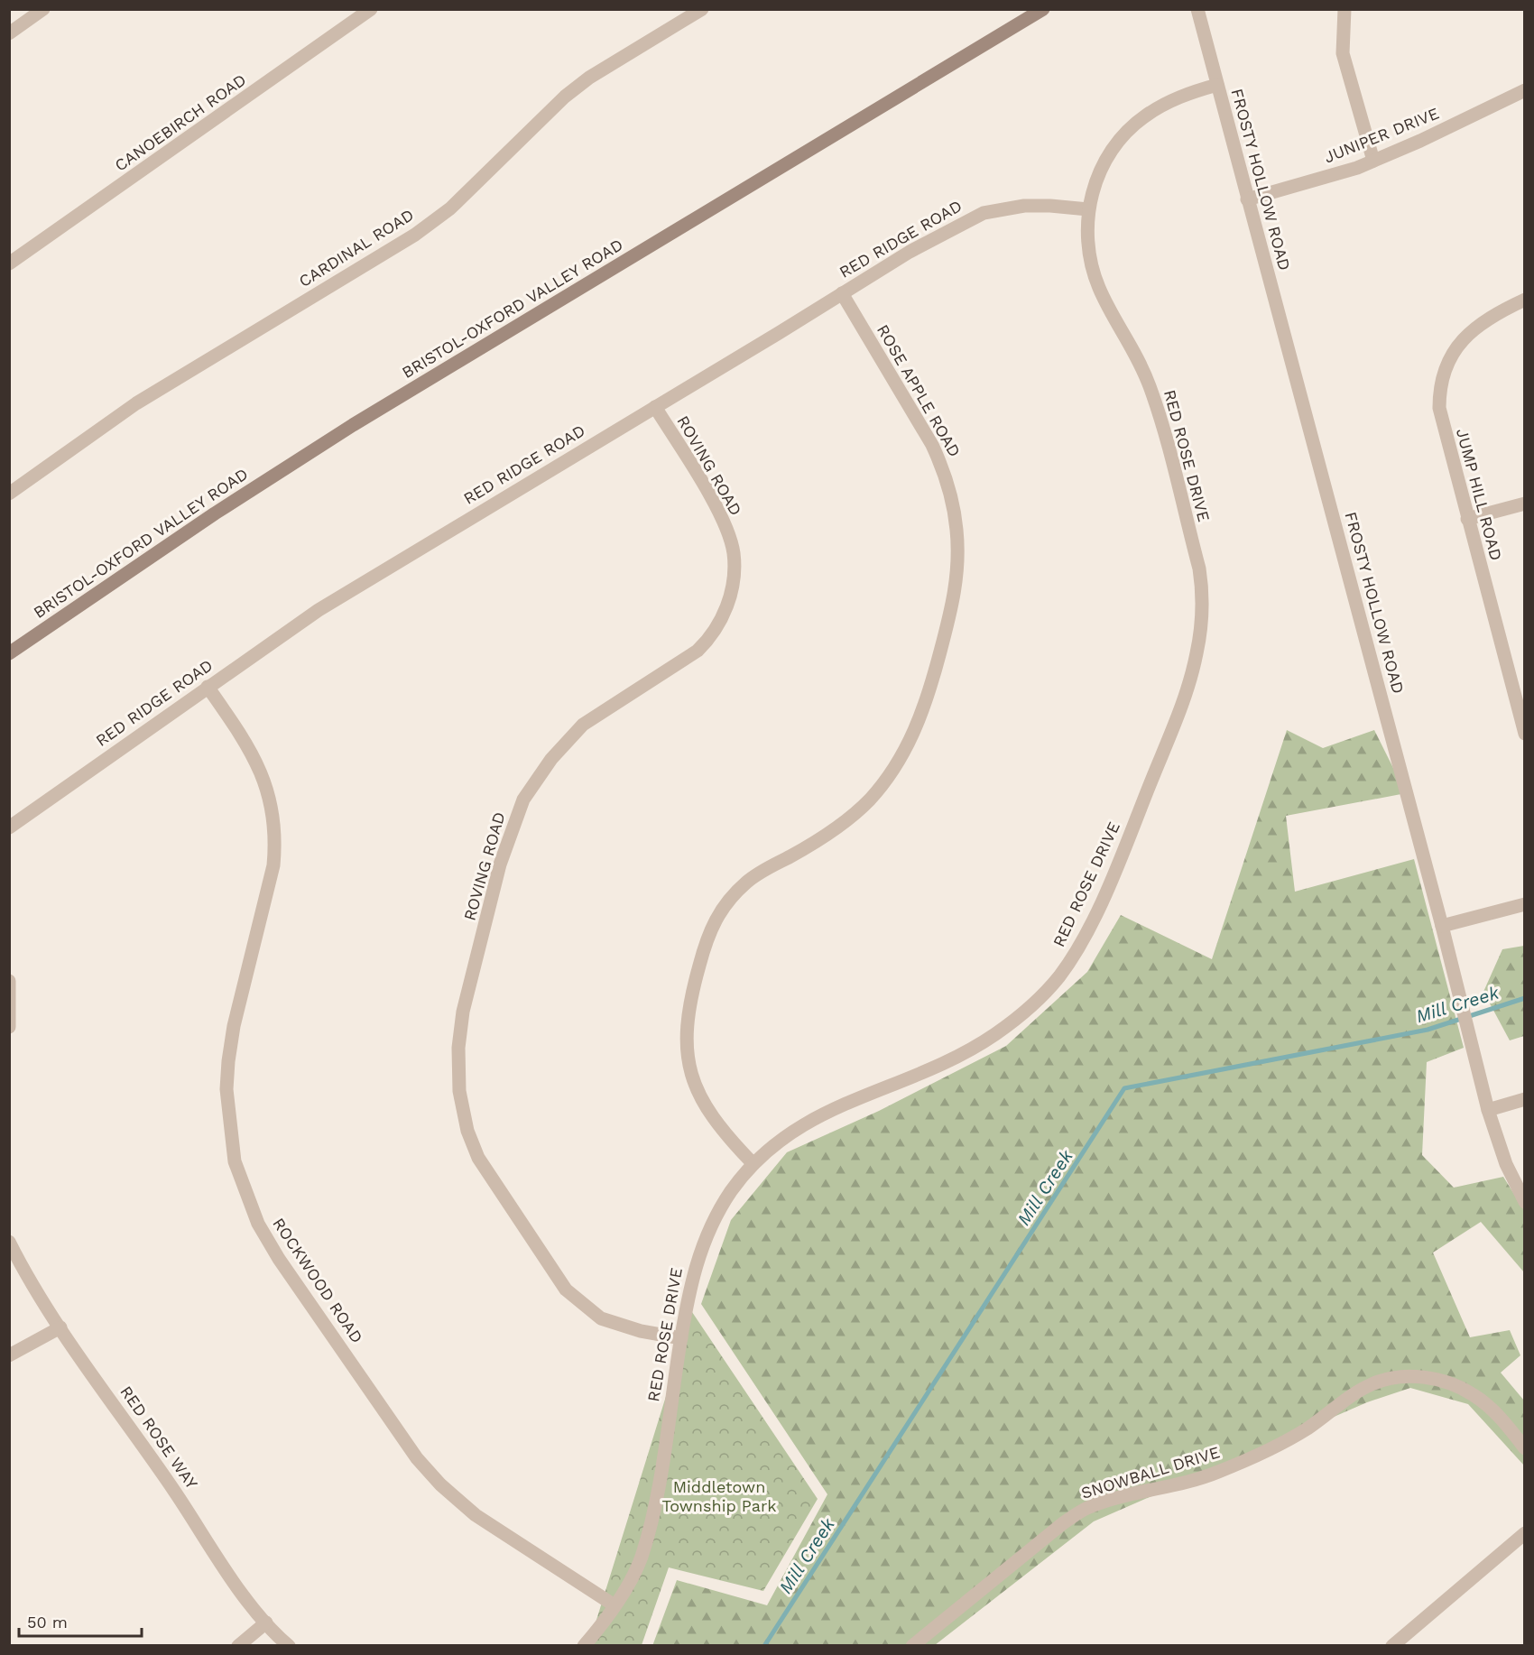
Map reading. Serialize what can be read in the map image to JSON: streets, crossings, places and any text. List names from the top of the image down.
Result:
{
  "streets": {
    "main road": ["BRISTOL-OXFORD VALLEY ROAD"],
    "street": [
      "CANOEBIRCH ROAD",
      "JUNIPER DRIVE",
      "FROSTY HOLLOW ROAD",
      "RED RIDGE ROAD",
      "CARDINAL ROAD",
      "ROSE APPLE ROAD",
      "RED ROSE DRIVE",
      "ROVING ROAD",
      "JUMP HILL ROAD",
      "ROCKWOOD ROAD",
      "RED ROSE WAY",
      "SNOWBALL DRIVE"
    ]
  },
  "crossings": [
    ["JUNIPER DRIVE", "FROSTY HOLLOW ROAD"],
    ["FROSTY HOLLOW ROAD", "RED ROSE DRIVE"],
    ["RED RIDGE ROAD", "ROSE APPLE ROAD"],
    ["RED RIDGE ROAD", "RED ROSE DRIVE"],
    ["RED RIDGE ROAD", "ROVING ROAD"],
    ["RED RIDGE ROAD", "ROCKWOOD ROAD"],
    ["ROSE APPLE ROAD", "RED ROSE DRIVE"],
    ["RED ROSE DRIVE", "ROVING ROAD"],
    ["RED ROSE DRIVE", "ROCKWOOD ROAD"]
  ],
  "water": ["Mill Creek"],
  "parks": ["Middletown Township Park"],
  "scale_bar": "50 m"
}
